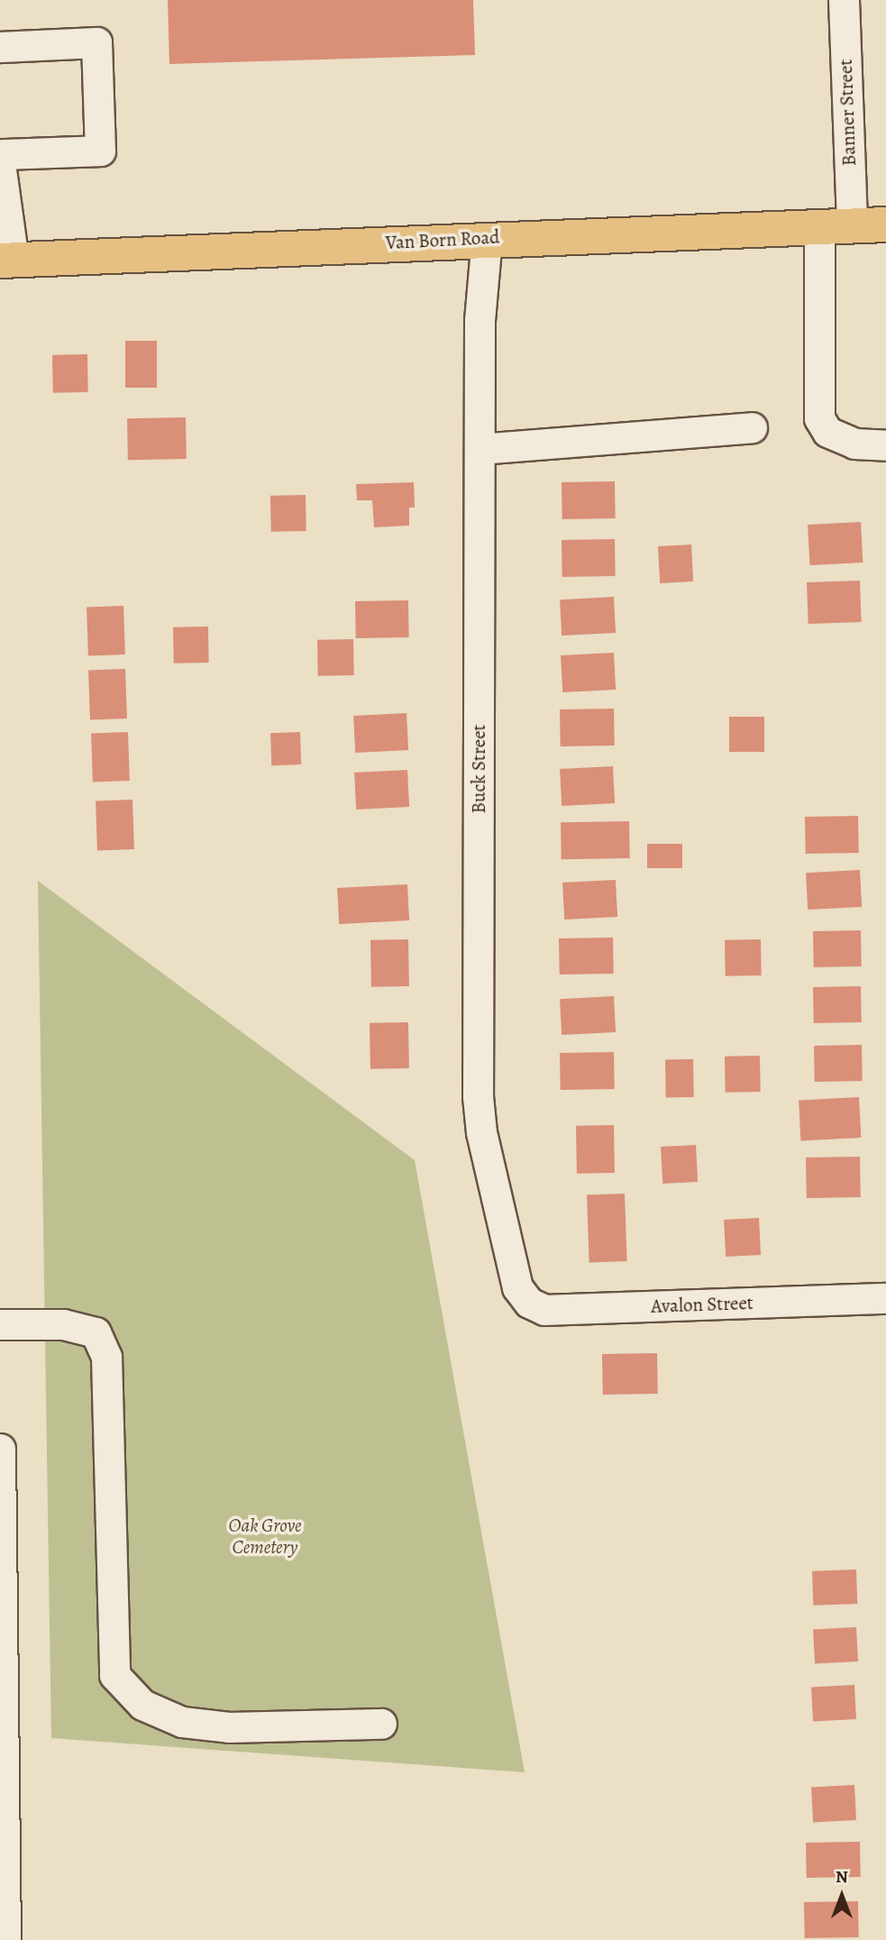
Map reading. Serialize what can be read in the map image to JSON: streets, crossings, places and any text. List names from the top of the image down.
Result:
{
  "streets": {
    "main road": ["Van Born Road"],
    "street": ["Banner Street", "Buck Street", "Avalon Street"]
  },
  "crossings": [
    ["Banner Street", "Van Born Road"],
    ["Van Born Road", "Buck Street"],
    ["Buck Street", "Avalon Street"]
  ],
  "parks": ["Oak Grove Cemetery"],
  "north": "top"
}
